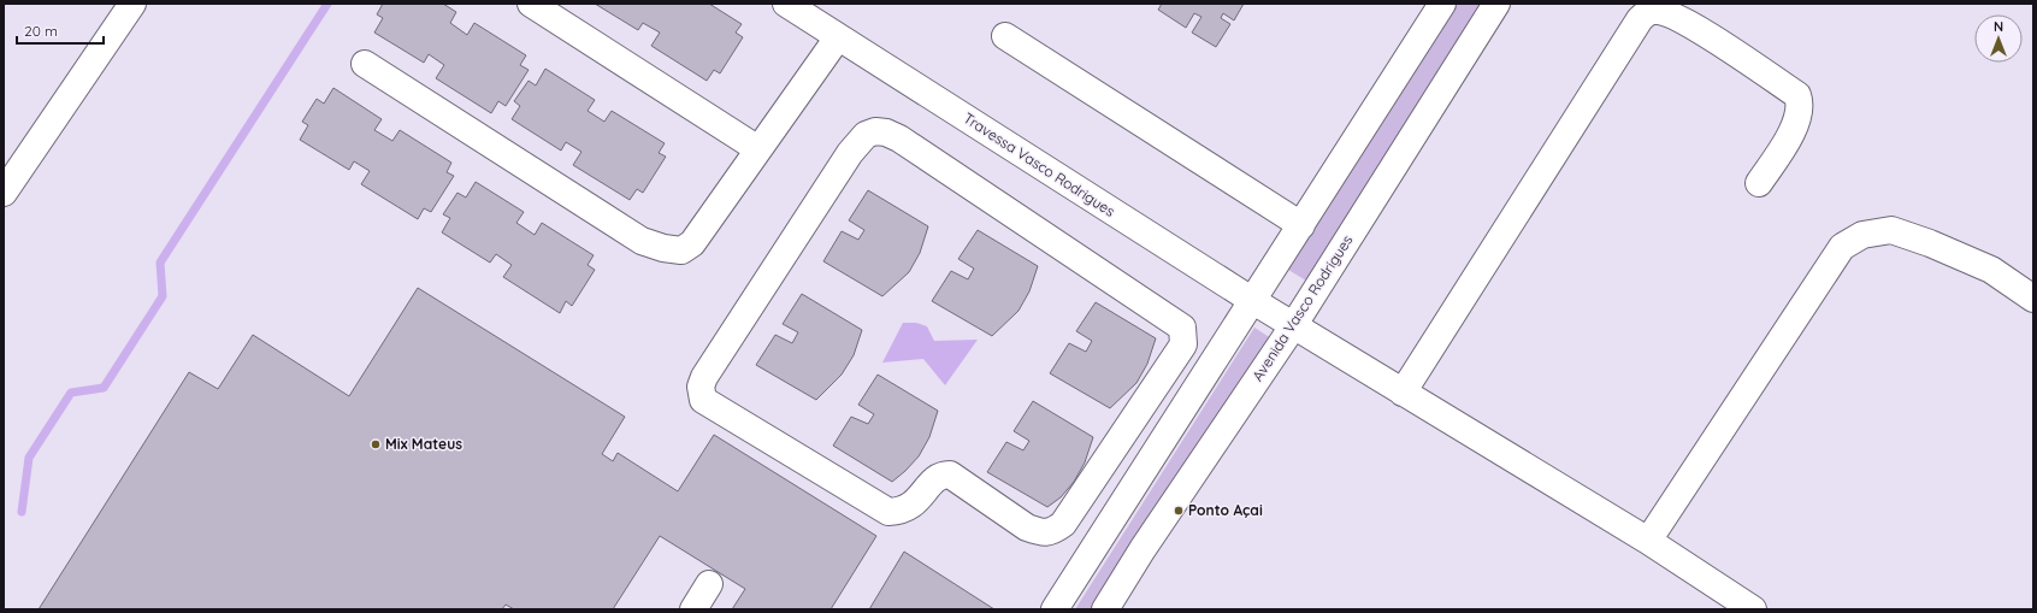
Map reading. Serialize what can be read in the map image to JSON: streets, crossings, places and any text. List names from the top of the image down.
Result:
{
  "streets": {
    "street": ["Travessa Vasco Rodrigues", "Avenida Vasco Rodrigues"]
  },
  "crossings": [
    ["Travessa Vasco Rodrigues", "Avenida Vasco Rodrigues"]
  ],
  "places": ["Mix Mateus", "Ponto Açai"],
  "scale_bar": "20 m",
  "north": "top"
}
